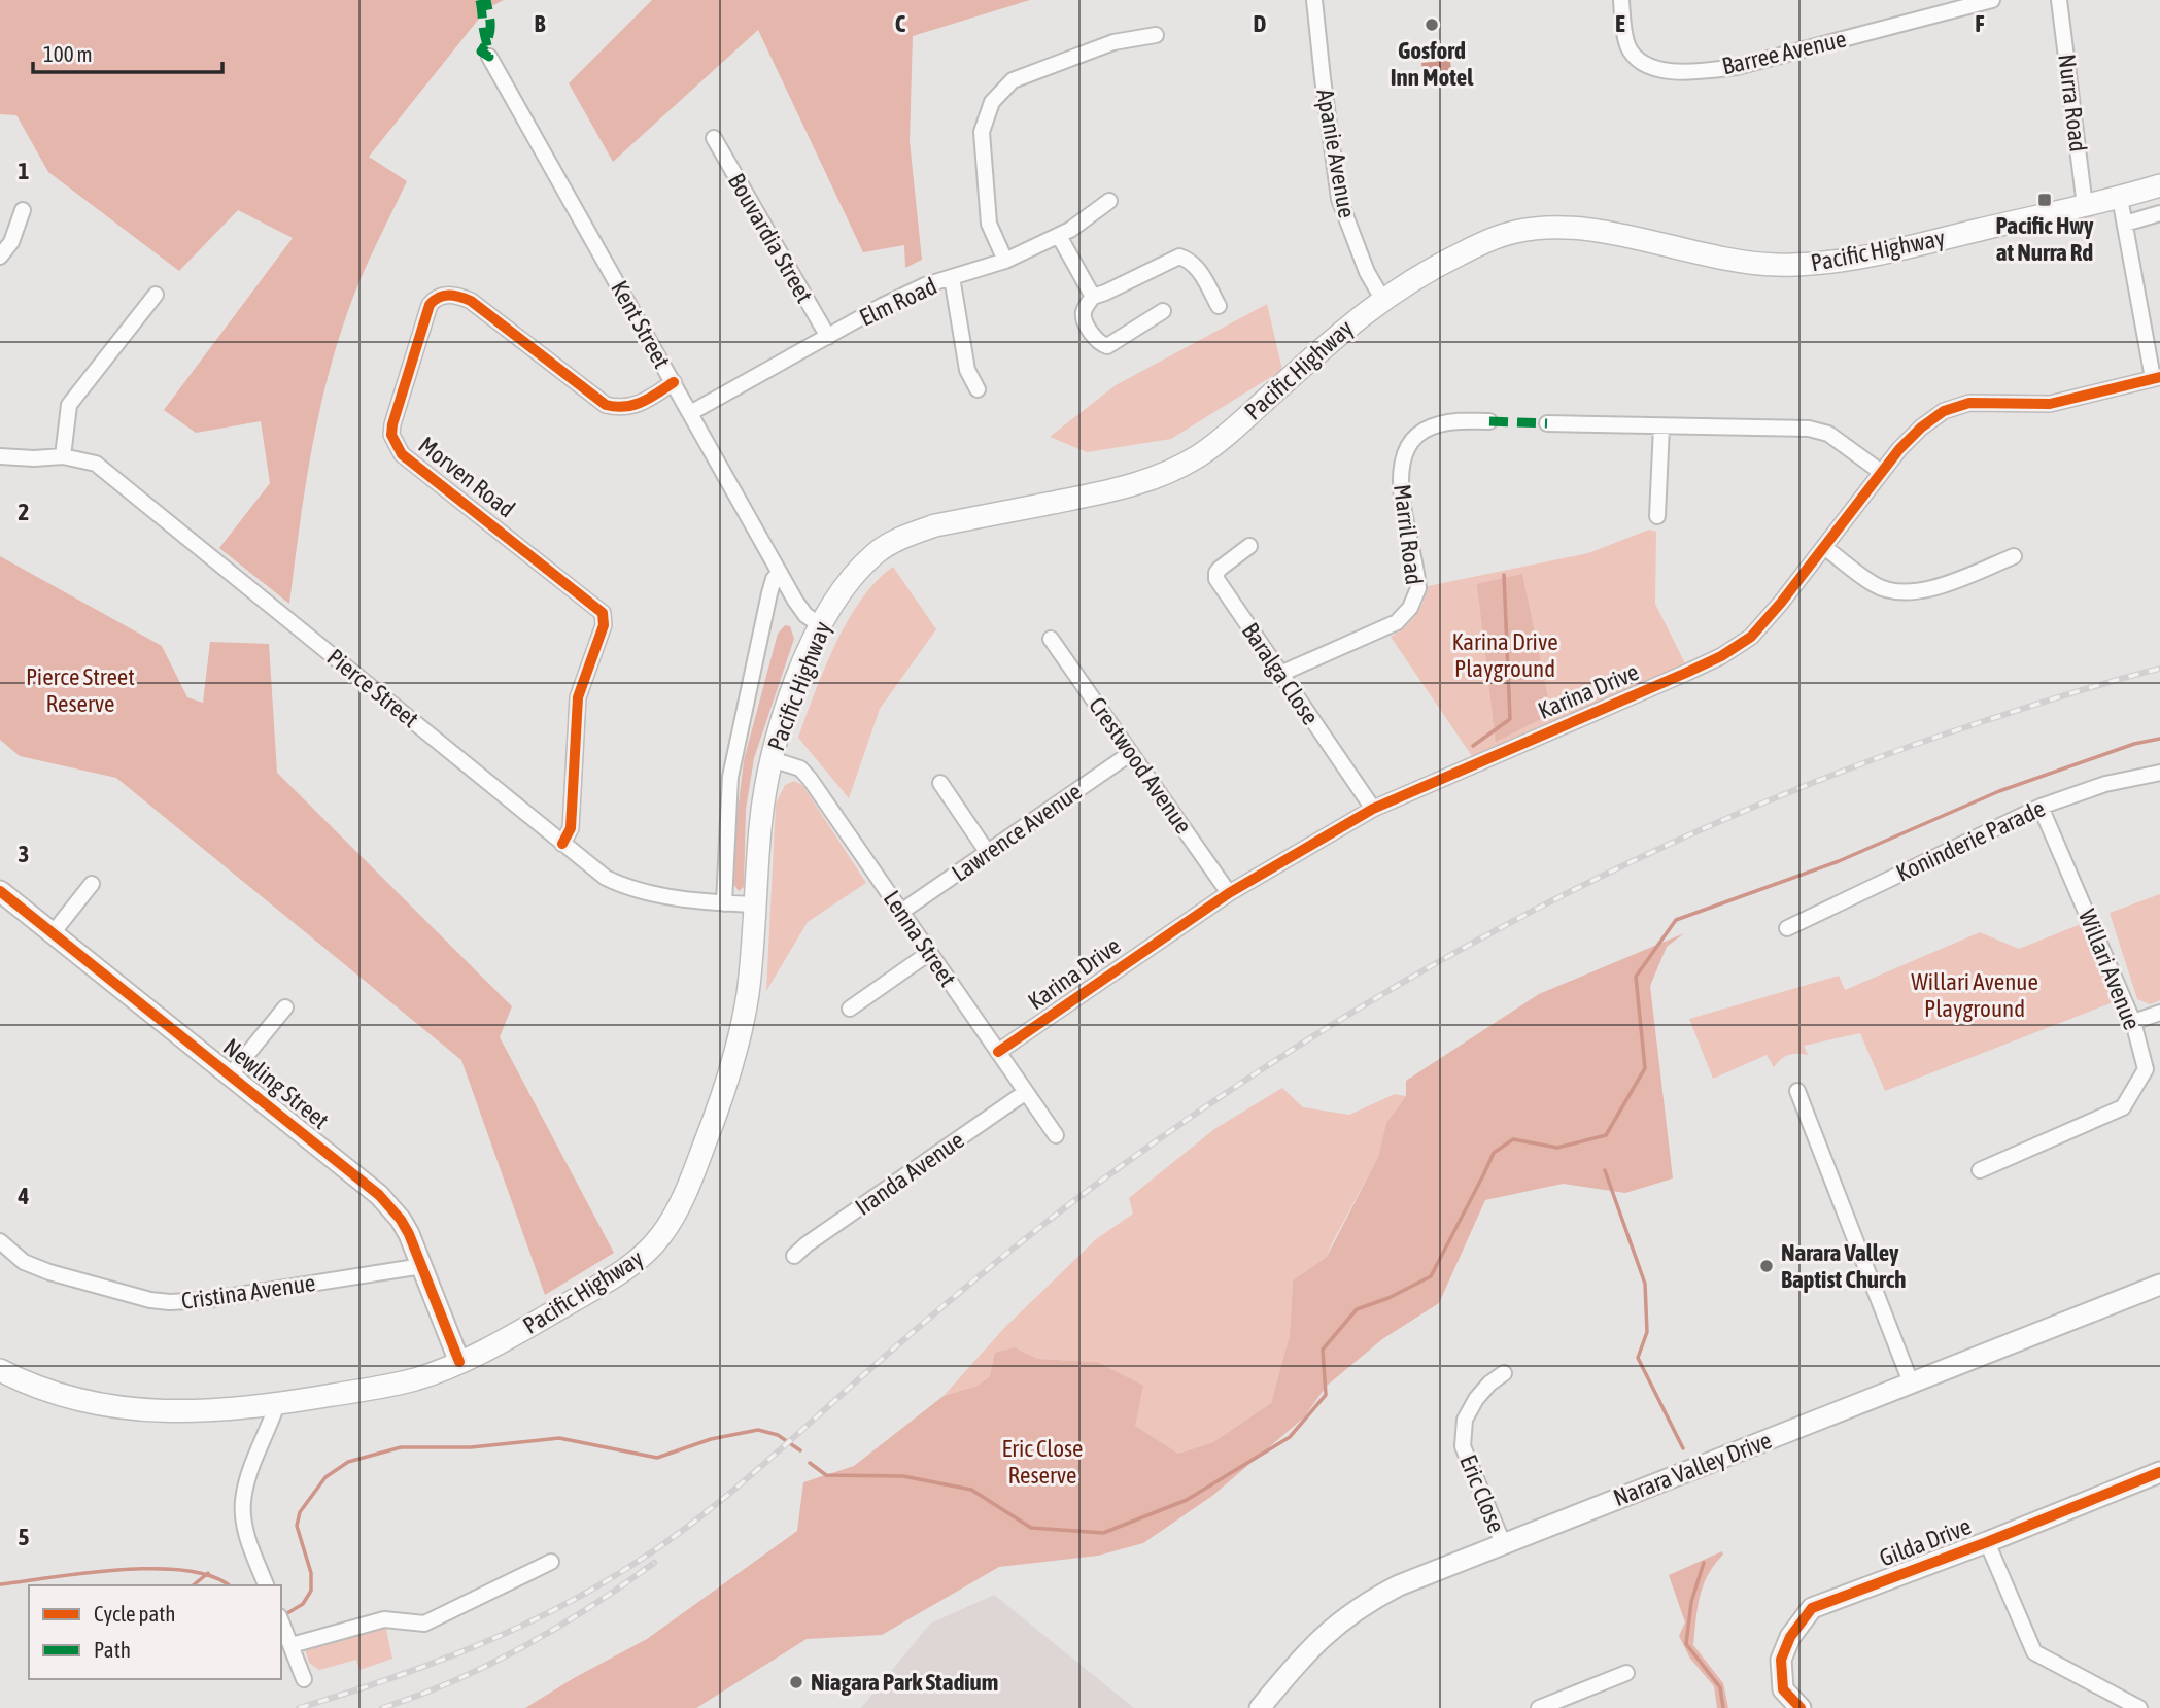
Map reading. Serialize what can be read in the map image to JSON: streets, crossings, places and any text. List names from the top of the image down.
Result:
{
  "streets": {
    "main road": ["Pacific Highway"],
    "street": [
      "Barree Avenue",
      "Nurra Road",
      "Apanie Avenue",
      "Bouvardia Street",
      "Elm Road",
      "Kent Street",
      "Morven Road",
      "Marril Road",
      "Baralga Close",
      "Pierce Street",
      "Karina Drive",
      "Crestwood Avenue",
      "Lawrence Avenue",
      "Koninderie Parade",
      "Lenna Street",
      "Willari Avenue",
      "Newling Street",
      "Iranda Avenue",
      "Cristina Avenue",
      "Narara Valley Drive",
      "Eric Close",
      "Gilda Drive"
    ]
  },
  "crossings": [
    ["Nurra Road", "Pacific Highway"],
    ["Apanie Avenue", "Pacific Highway"],
    ["Bouvardia Street", "Elm Road"],
    ["Pacific Highway", "Kent Street"],
    ["Pacific Highway", "Pierce Street"],
    ["Pacific Highway", "Lenna Street"],
    ["Pacific Highway", "Newling Street"],
    ["Elm Road", "Kent Street"],
    ["Kent Street", "Morven Road"],
    ["Morven Road", "Pierce Street"],
    ["Marril Road", "Baralga Close"],
    ["Baralga Close", "Karina Drive"],
    ["Karina Drive", "Crestwood Avenue"],
    ["Karina Drive", "Lenna Street"],
    ["Crestwood Avenue", "Lawrence Avenue"],
    ["Lawrence Avenue", "Lenna Street"],
    ["Koninderie Parade", "Willari Avenue"],
    ["Lenna Street", "Iranda Avenue"],
    ["Newling Street", "Cristina Avenue"],
    ["Narara Valley Drive", "Eric Close"]
  ],
  "parks": [
    "Karina Drive Playground",
    "Pierce Street Reserve",
    "Willari Avenue Playground",
    "Eric Close Reserve"
  ],
  "places": {
    "other": ["Gosford Inn Motel", "Narara Valley Baptist Church", "Niagara Park Stadium"],
    "transit": ["Pacific Hwy at Nurra Rd"]
  },
  "legend": ["Cycle path", "Path"],
  "scale_bar": "100 m",
  "grid": {
    "columns": [
      "B",
      "C",
      "D",
      "E",
      "F"
    ],
    "rows": [
      "1",
      "2",
      "3",
      "4",
      "5"
    ]
  }
}
